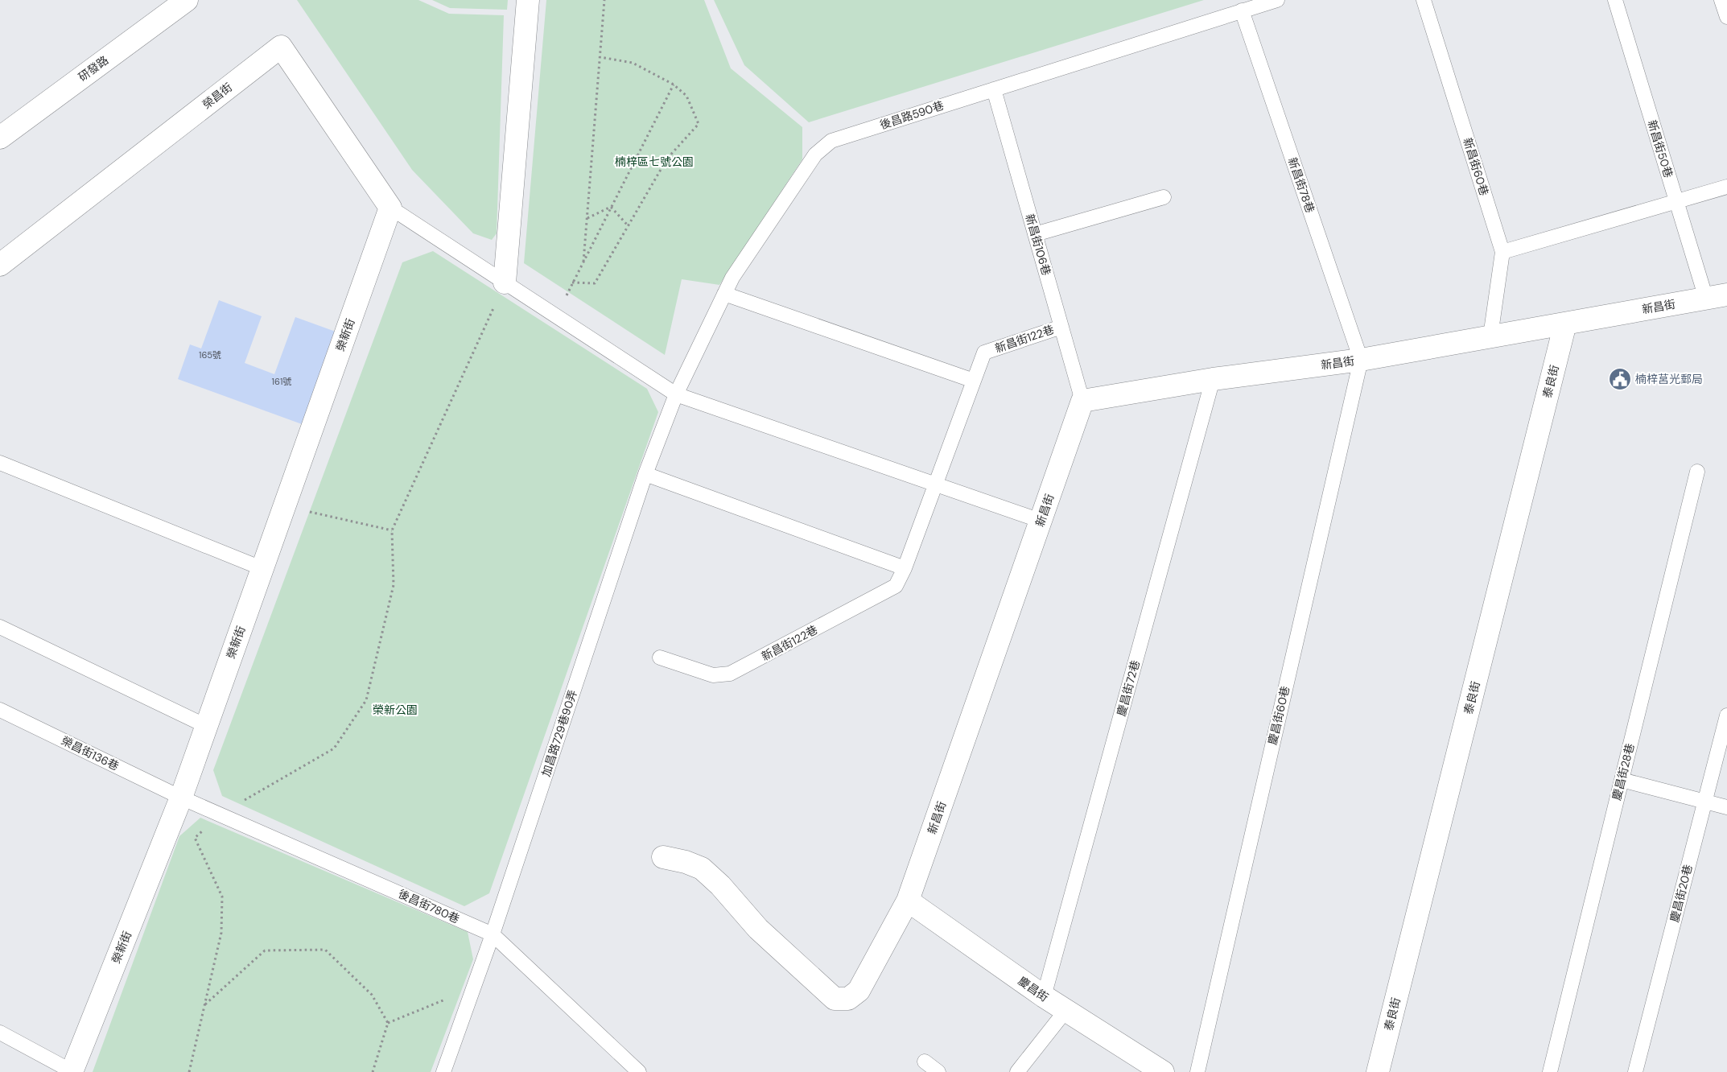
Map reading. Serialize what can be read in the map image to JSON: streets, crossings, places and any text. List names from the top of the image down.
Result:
{
  "streets": {
    "street": [
      "研發路",
      "榮昌街",
      "新昌街",
      "榮新街",
      "泰良街",
      "慶昌街"
    ],
    "lane": [
      "後昌路590巷",
      "新昌街50巷",
      "新昌街60巷",
      "新昌街78巷",
      "新昌街106巷",
      "新昌街122巷",
      "慶昌街72巷",
      "慶昌街60巷",
      "加昌路729巷90弄",
      "榮昌街136巷",
      "慶昌街28巷",
      "慶昌街20巷",
      "後昌街780巷"
    ]
  },
  "crossings": [
    ["榮昌街", "榮新街"],
    ["後昌路590巷", "新昌街78巷"],
    ["後昌路590巷", "新昌街106巷"],
    ["後昌路590巷", "加昌路729巷90弄"],
    ["新昌街50巷", "新昌街"],
    ["新昌街60巷", "新昌街"],
    ["新昌街78巷", "新昌街"],
    ["新昌街78巷", "慶昌街60巷"],
    ["新昌街106巷", "新昌街"],
    ["新昌街106巷", "新昌街122巷"],
    ["新昌街", "泰良街"],
    ["新昌街", "慶昌街72巷"],
    ["新昌街", "慶昌街60巷"],
    ["新昌街", "慶昌街"],
    ["榮新街", "榮昌街136巷"],
    ["榮新街", "後昌街780巷"],
    ["慶昌街72巷", "慶昌街"],
    ["加昌路729巷90弄", "後昌街780巷"],
    ["榮昌街136巷", "後昌街780巷"]
  ],
  "parks": ["楠梓區七號公園", "榮新公園"],
  "places": {
    "public building": ["楠梓莒光郵局"]
  },
  "house_numbers": ["165號", "161號"]
}
